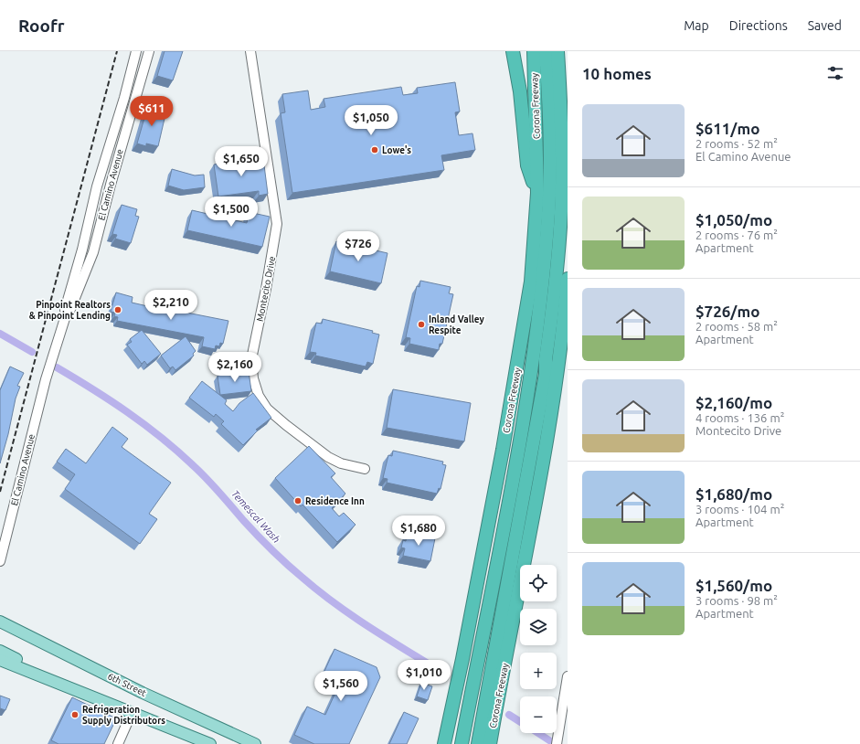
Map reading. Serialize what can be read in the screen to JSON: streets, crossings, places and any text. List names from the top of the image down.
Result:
{
  "streets": {
    "highway": ["Corona Freeway"],
    "main road": ["6th Street"],
    "street": ["El Camino Avenue", "Montecito Drive"]
  },
  "water": ["Temescal Wash"],
  "places": [
    "Lowe's",
    "Pinpoint Realtors & Pinpoint Lending",
    "Inland Valley Respite",
    "Residence Inn",
    "Refrigeration Supply Distributors"
  ],
  "page": {
    "header": "Roofr",
    "nav": ["Map", "Directions", "Saved"],
    "heading": "10 homes",
    "list": [
      {
        "name": "$611/mo",
        "note": "2 rooms · 52 m² · El Camino Avenue"
      },
      {
        "name": "$1,050/mo",
        "note": "2 rooms · 76 m² · Apartment"
      },
      {
        "name": "$726/mo",
        "note": "2 rooms · 58 m² · Apartment"
      },
      {
        "name": "$2,160/mo",
        "note": "4 rooms · 136 m² · Montecito Drive"
      },
      {
        "name": "$1,680/mo",
        "note": "3 rooms · 104 m² · Apartment"
      },
      {
        "name": "$1,560/mo",
        "note": "3 rooms · 98 m² · Apartment"
      }
    ],
    "price": [
      "$611",
      "$1,050",
      "$1,650",
      "$1,500",
      "$726",
      "$2,210",
      "$2,160",
      "$1,680",
      "$1,010",
      "$1,560"
    ],
    "map_buttons": ["+", "−"]
  }
}
